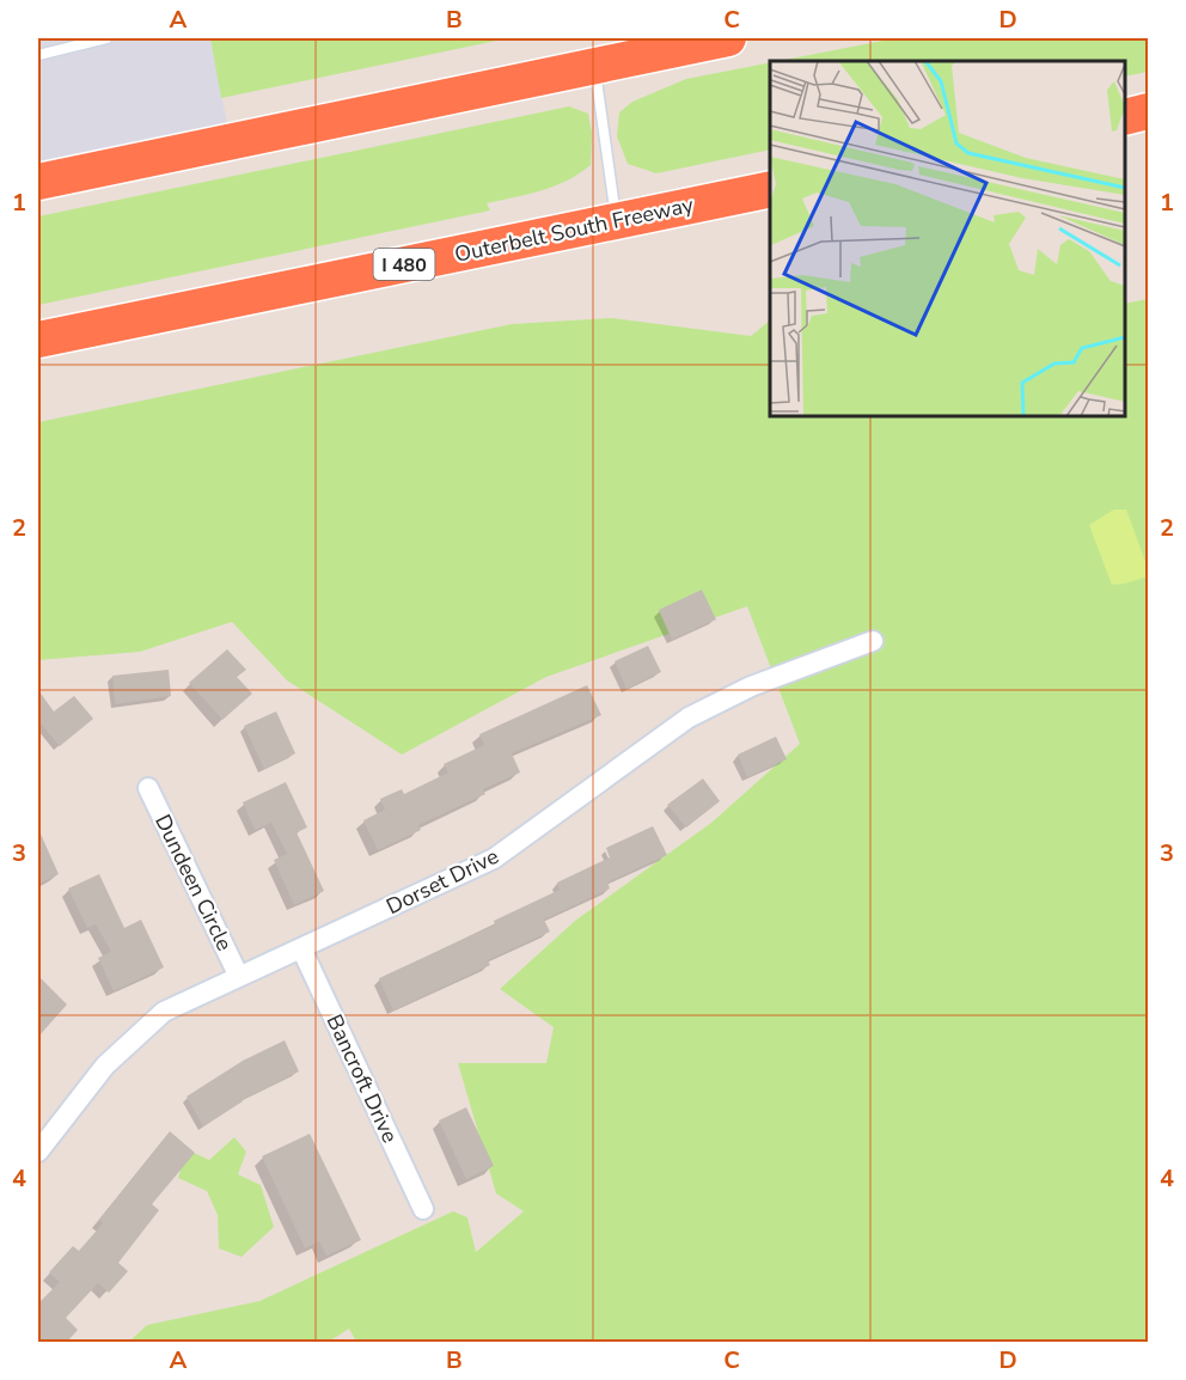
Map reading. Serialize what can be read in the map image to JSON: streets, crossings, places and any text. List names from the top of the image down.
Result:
{
  "streets": {
    "highway": ["Outerbelt South Freeway", "I 480"],
    "street": ["Dorset Drive", "Dundeen Circle", "Bancroft Drive"]
  },
  "crossings": [
    ["Dorset Drive", "Dundeen Circle"],
    ["Dorset Drive", "Bancroft Drive"]
  ],
  "grid": {
    "columns": [
      "A",
      "B",
      "C",
      "D"
    ],
    "rows": [
      "1",
      "2",
      "3",
      "4"
    ]
  }
}
